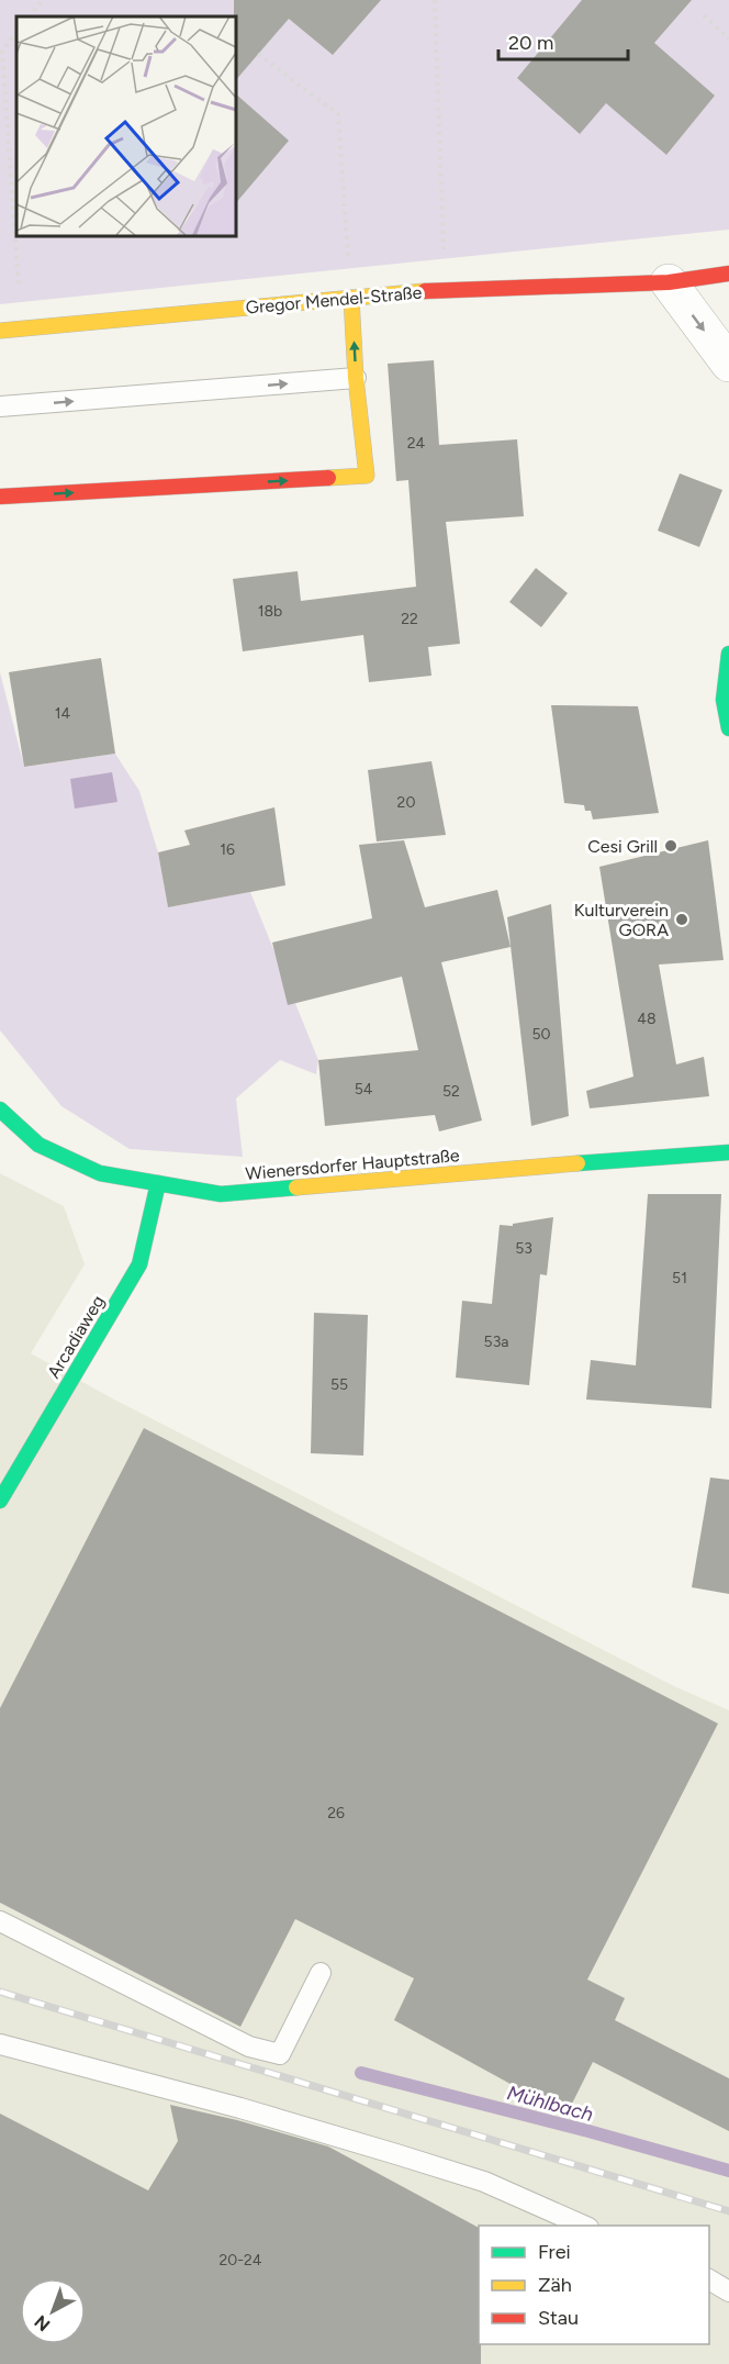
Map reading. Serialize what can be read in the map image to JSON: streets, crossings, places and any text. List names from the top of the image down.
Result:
{
  "streets": {
    "street": ["Gregor Mendel-Straße", "Wienersdorfer Hauptstraße", "Arcadiaweg"]
  },
  "crossings": [
    ["Wienersdorfer Hauptstraße", "Arcadiaweg"]
  ],
  "water": ["Mühlbach"],
  "places": ["Cesi Grill", "Kulturverein GORA"],
  "house_numbers": [
    "24",
    "18b",
    "22",
    "14",
    "20",
    "16",
    "48",
    "50",
    "54",
    "52",
    "53",
    "51",
    "53a",
    "55",
    "26",
    "20-24"
  ],
  "legend": ["Frei", "Zäh", "Stau"],
  "scale_bar": "20 m",
  "north": "bottom left"
}
